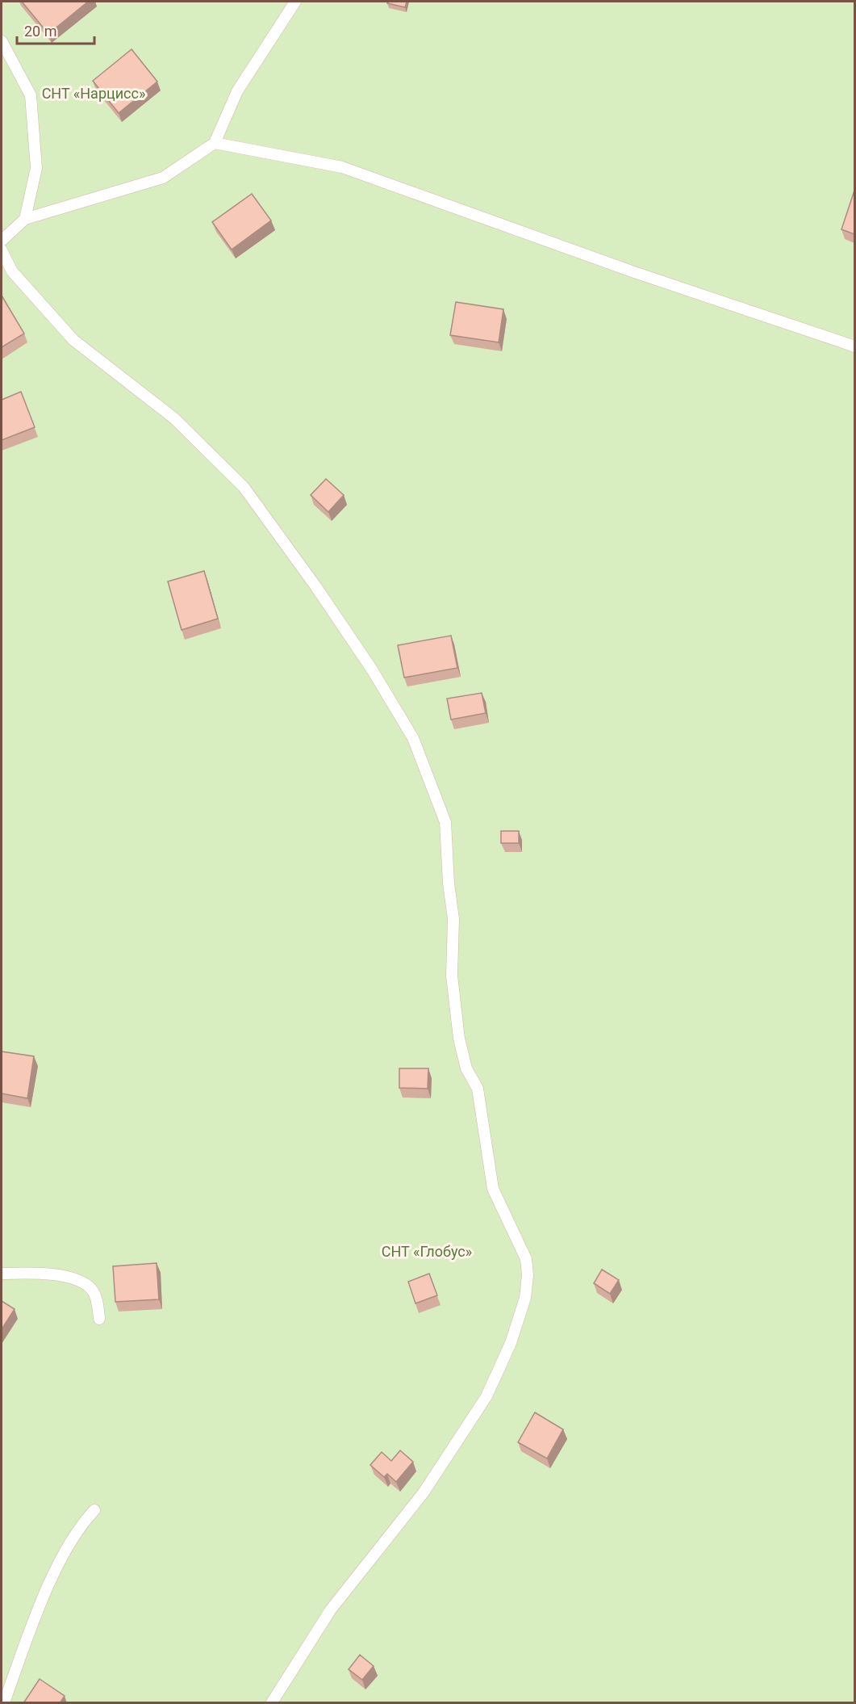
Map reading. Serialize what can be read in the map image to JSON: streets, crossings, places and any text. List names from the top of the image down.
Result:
{
  "parks": ["СНТ «Нарцисс»", "СНТ «Глобус»"],
  "scale_bar": "20 m"
}
